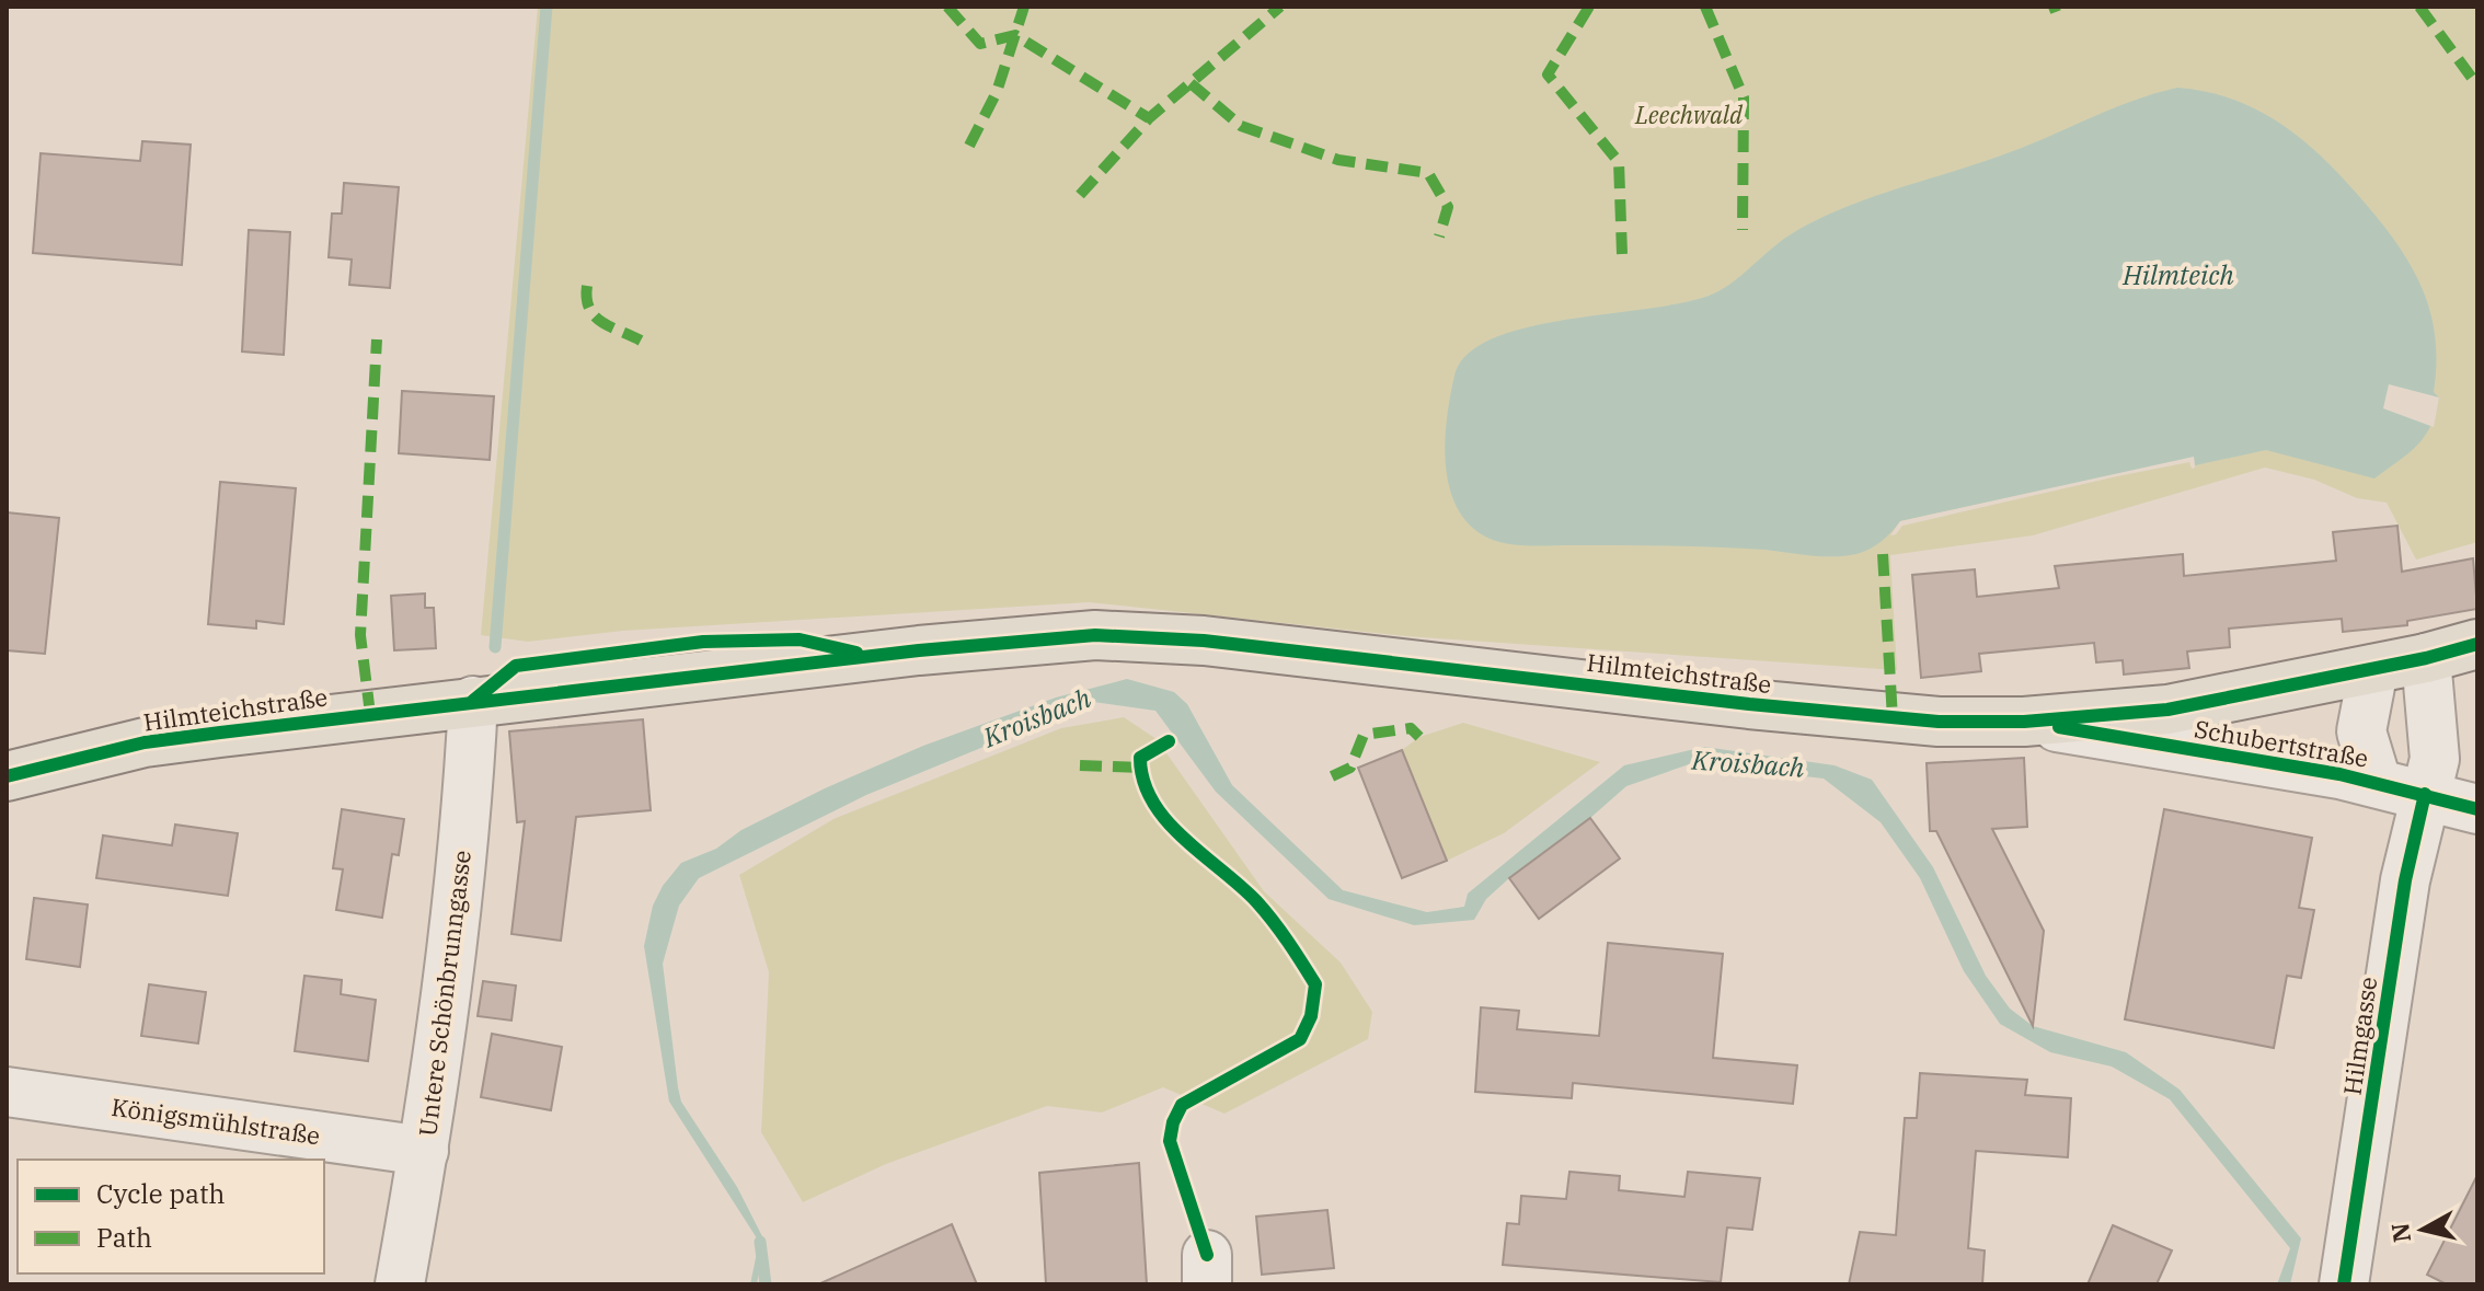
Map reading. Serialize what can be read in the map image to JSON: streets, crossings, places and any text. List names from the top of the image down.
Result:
{
  "streets": {
    "main road": ["Hilmteichstraße"],
    "street": [
      "Schubertstraße",
      "Untere Schönbrunngasse",
      "Hilmgasse",
      "Königsmühlstraße"
    ]
  },
  "crossings": [
    ["Hilmteichstraße", "Schubertstraße"],
    ["Hilmteichstraße", "Untere Schönbrunngasse"],
    ["Schubertstraße", "Hilmgasse"],
    ["Untere Schönbrunngasse", "Königsmühlstraße"]
  ],
  "water": ["Hilmteich", "Kroisbach"],
  "parks": ["Leechwald"],
  "legend": ["Cycle path", "Path"],
  "north": "left"
}
